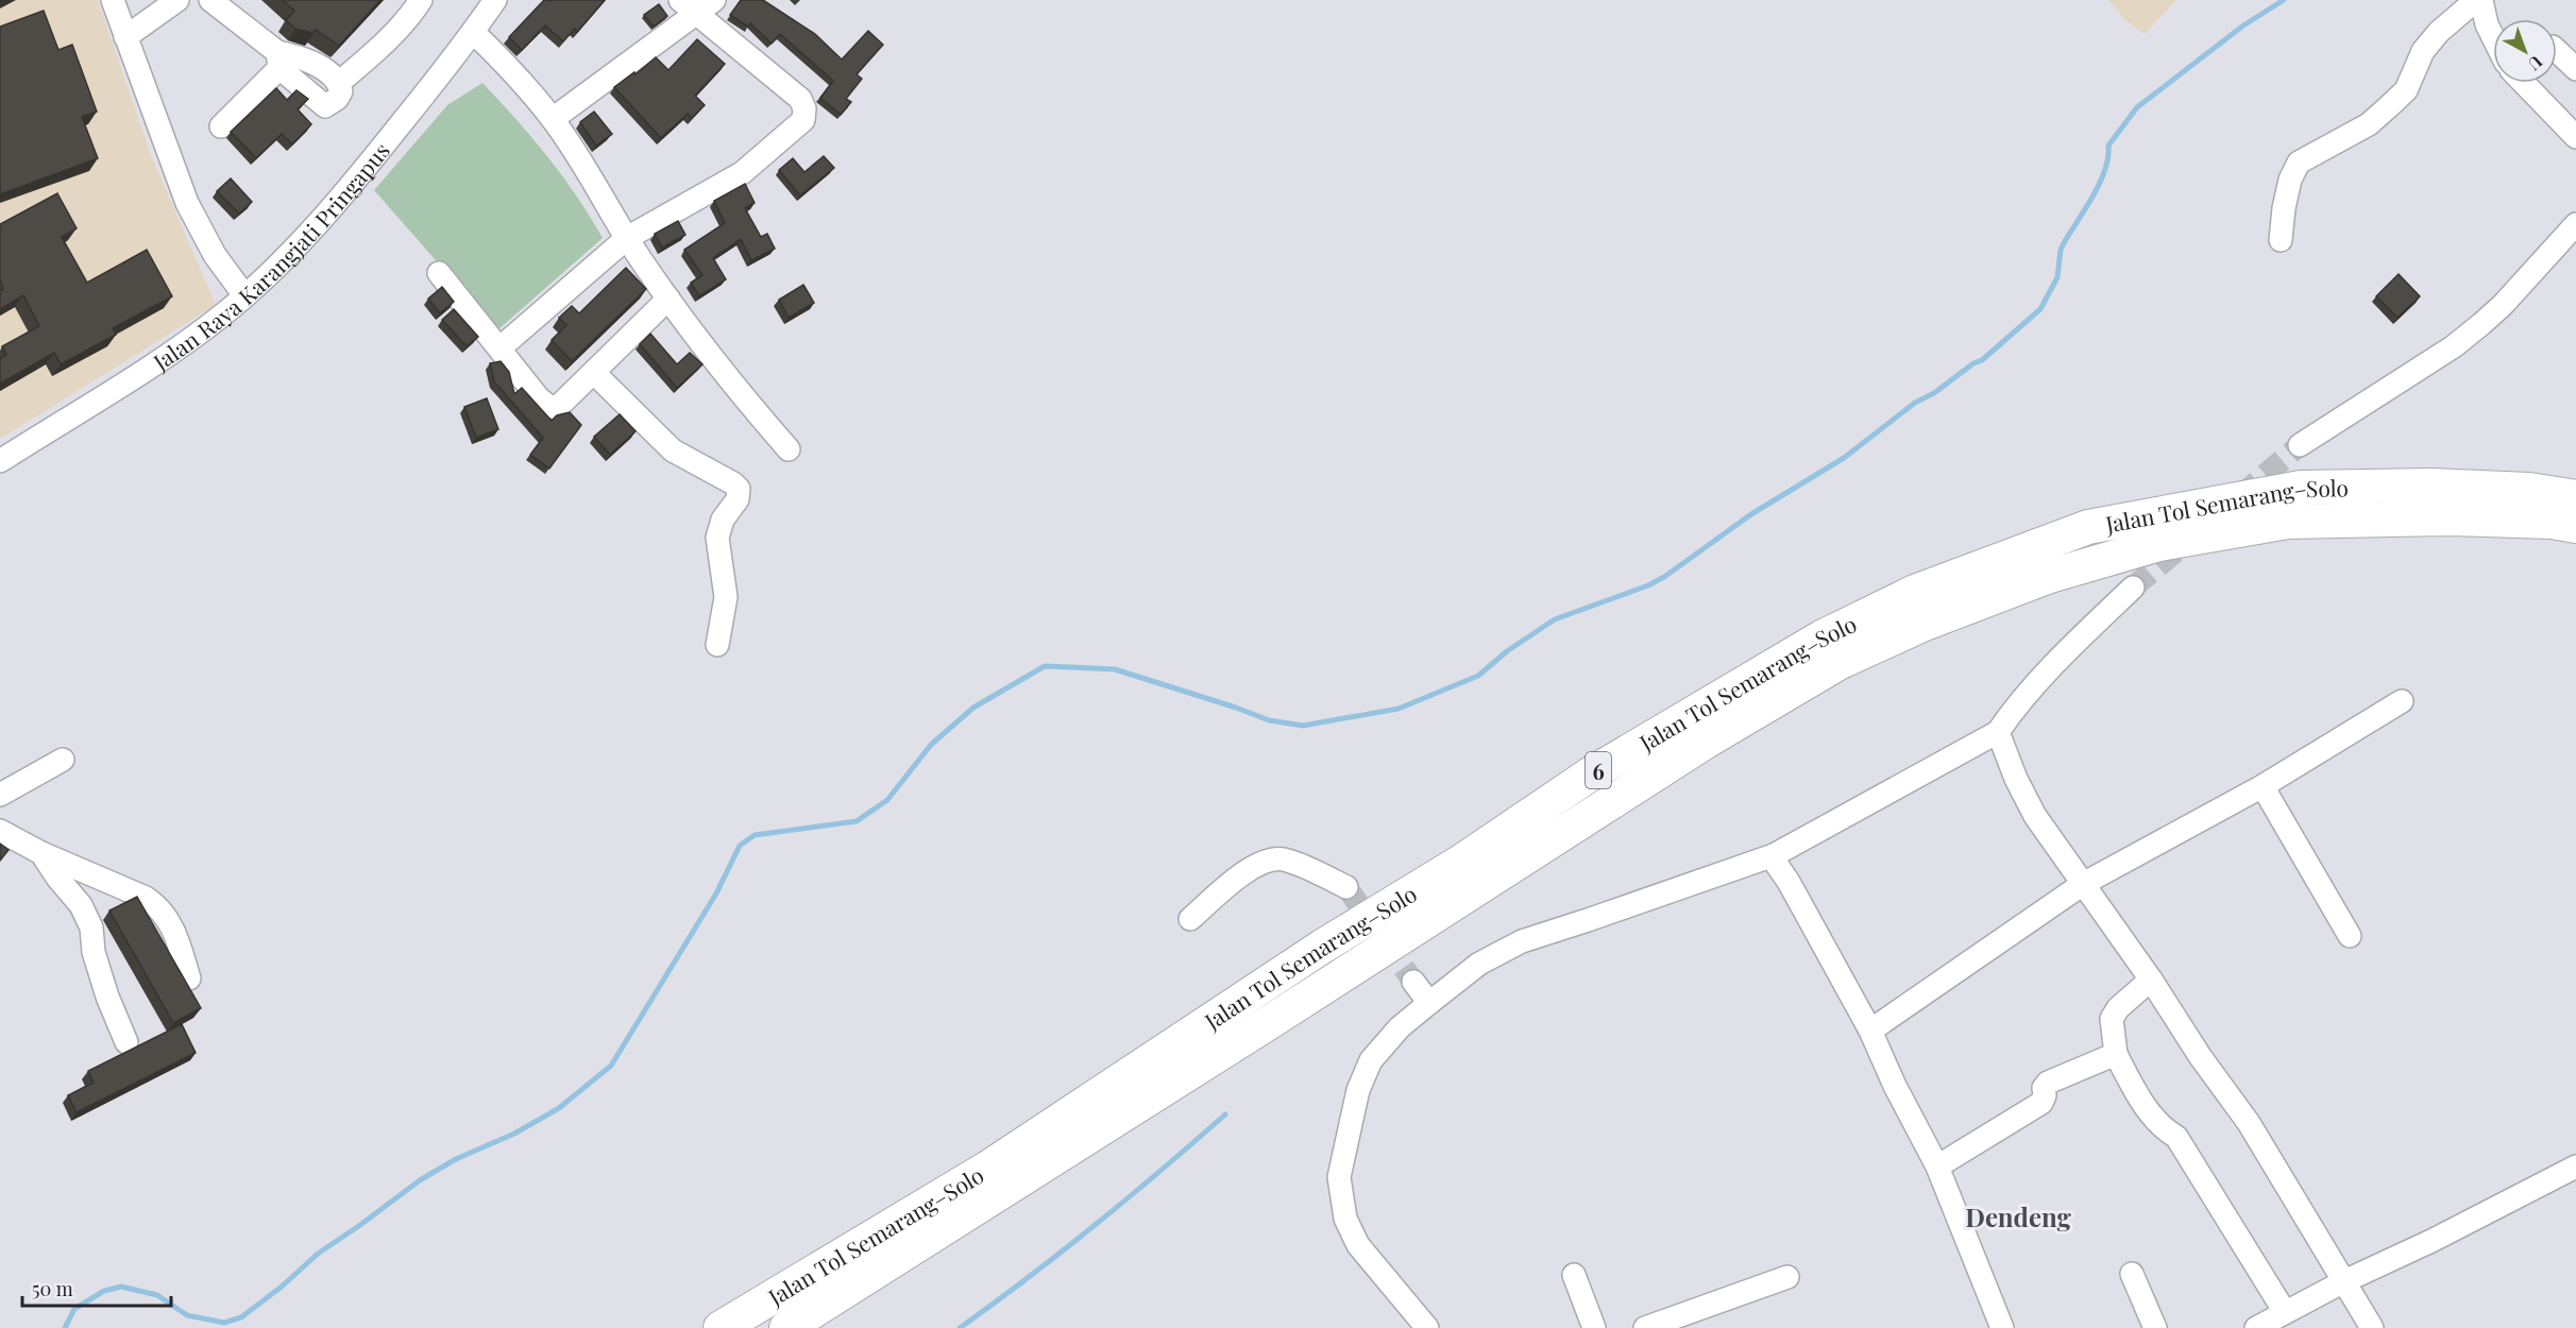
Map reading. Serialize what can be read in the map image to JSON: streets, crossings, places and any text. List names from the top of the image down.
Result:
{
  "streets": {
    "highway": ["Jalan Tol Semarang–Solo", "6"],
    "street": ["Jalan Raya Karangjati Pringapus"]
  },
  "districts": ["Dendeng"],
  "scale_bar": "50 m",
  "north": "bottom right"
}
